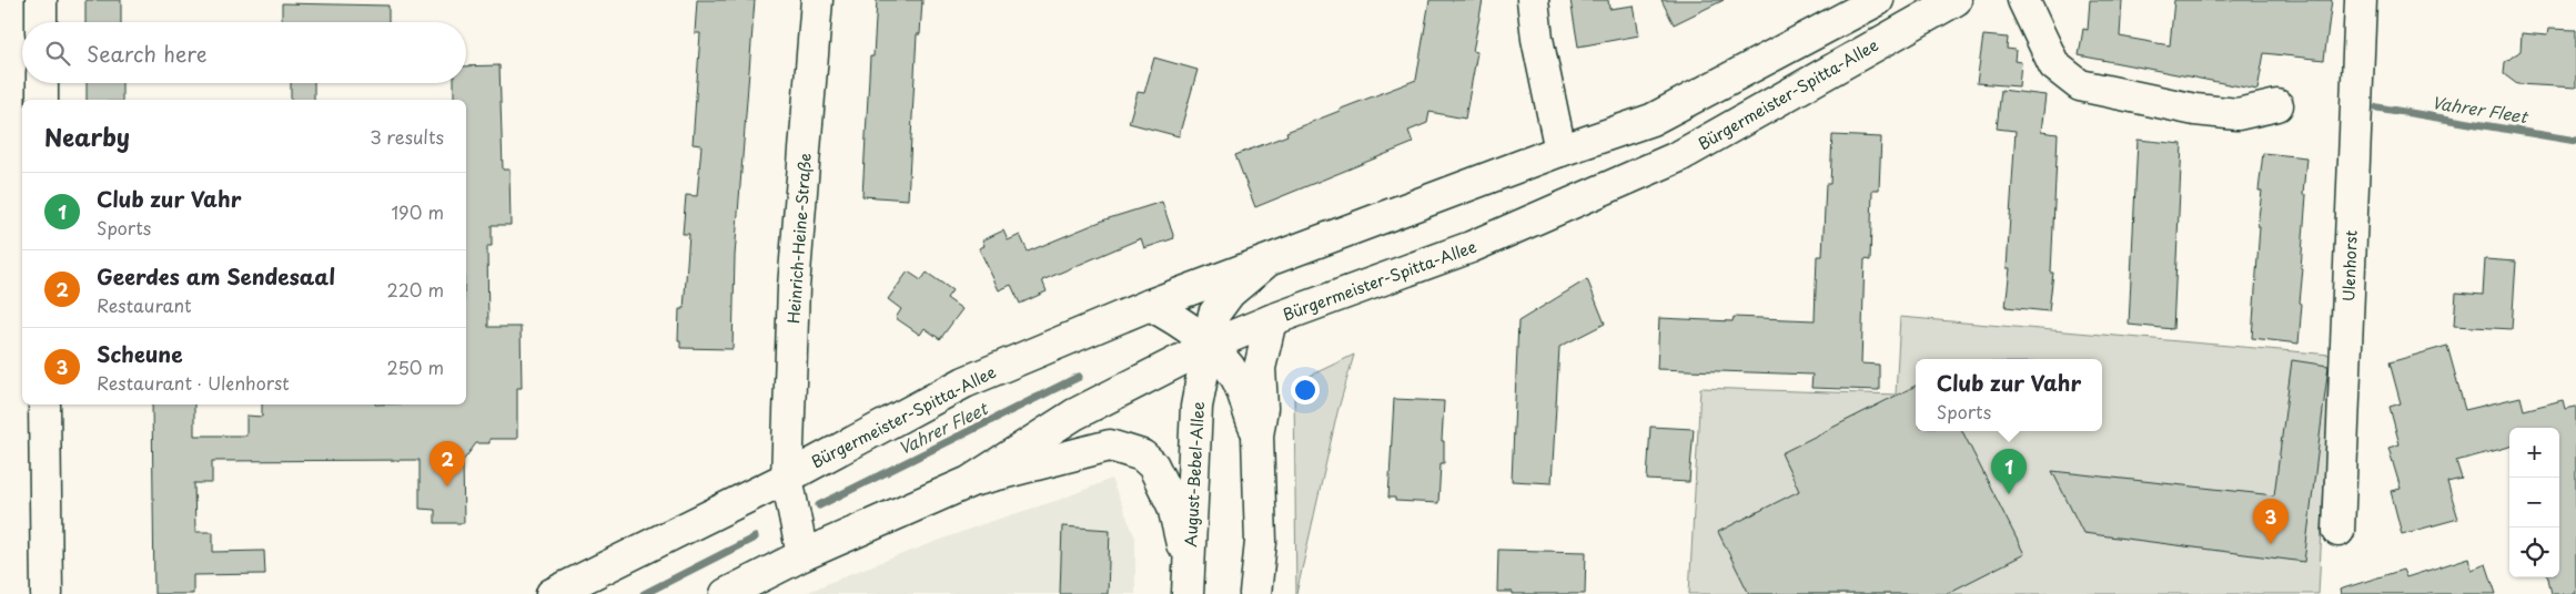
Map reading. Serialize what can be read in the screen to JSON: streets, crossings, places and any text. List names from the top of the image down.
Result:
{
  "streets": {
    "main road": [
      "Bürgermeister-Spitta-Allee",
      "Heinrich-Heine-Straße",
      "Ulenhorst",
      "August-Bebel-Allee"
    ]
  },
  "crossings": [
    ["Bürgermeister-Spitta-Allee", "Heinrich-Heine-Straße"],
    ["Bürgermeister-Spitta-Allee", "August-Bebel-Allee"]
  ],
  "water": ["Vahrer Fleet"],
  "page": {
    "search": "Search here",
    "heading": ["Nearby", "3 results"],
    "list": [
      {
        "mark": "1",
        "name": "Club zur Vahr",
        "note": "Sports",
        "value": "190 m"
      },
      {
        "mark": "2",
        "name": "Geerdes am Sendesaal",
        "note": "Restaurant",
        "value": "220 m"
      },
      {
        "mark": "3",
        "name": "Scheune",
        "note": "Restaurant · Ulenhorst",
        "value": "250 m"
      }
    ],
    "popup": ["Club zur Vahr", "Sports"],
    "map_buttons": ["+", "−"],
    "pins": ["2", "1", "3"]
  }
}
